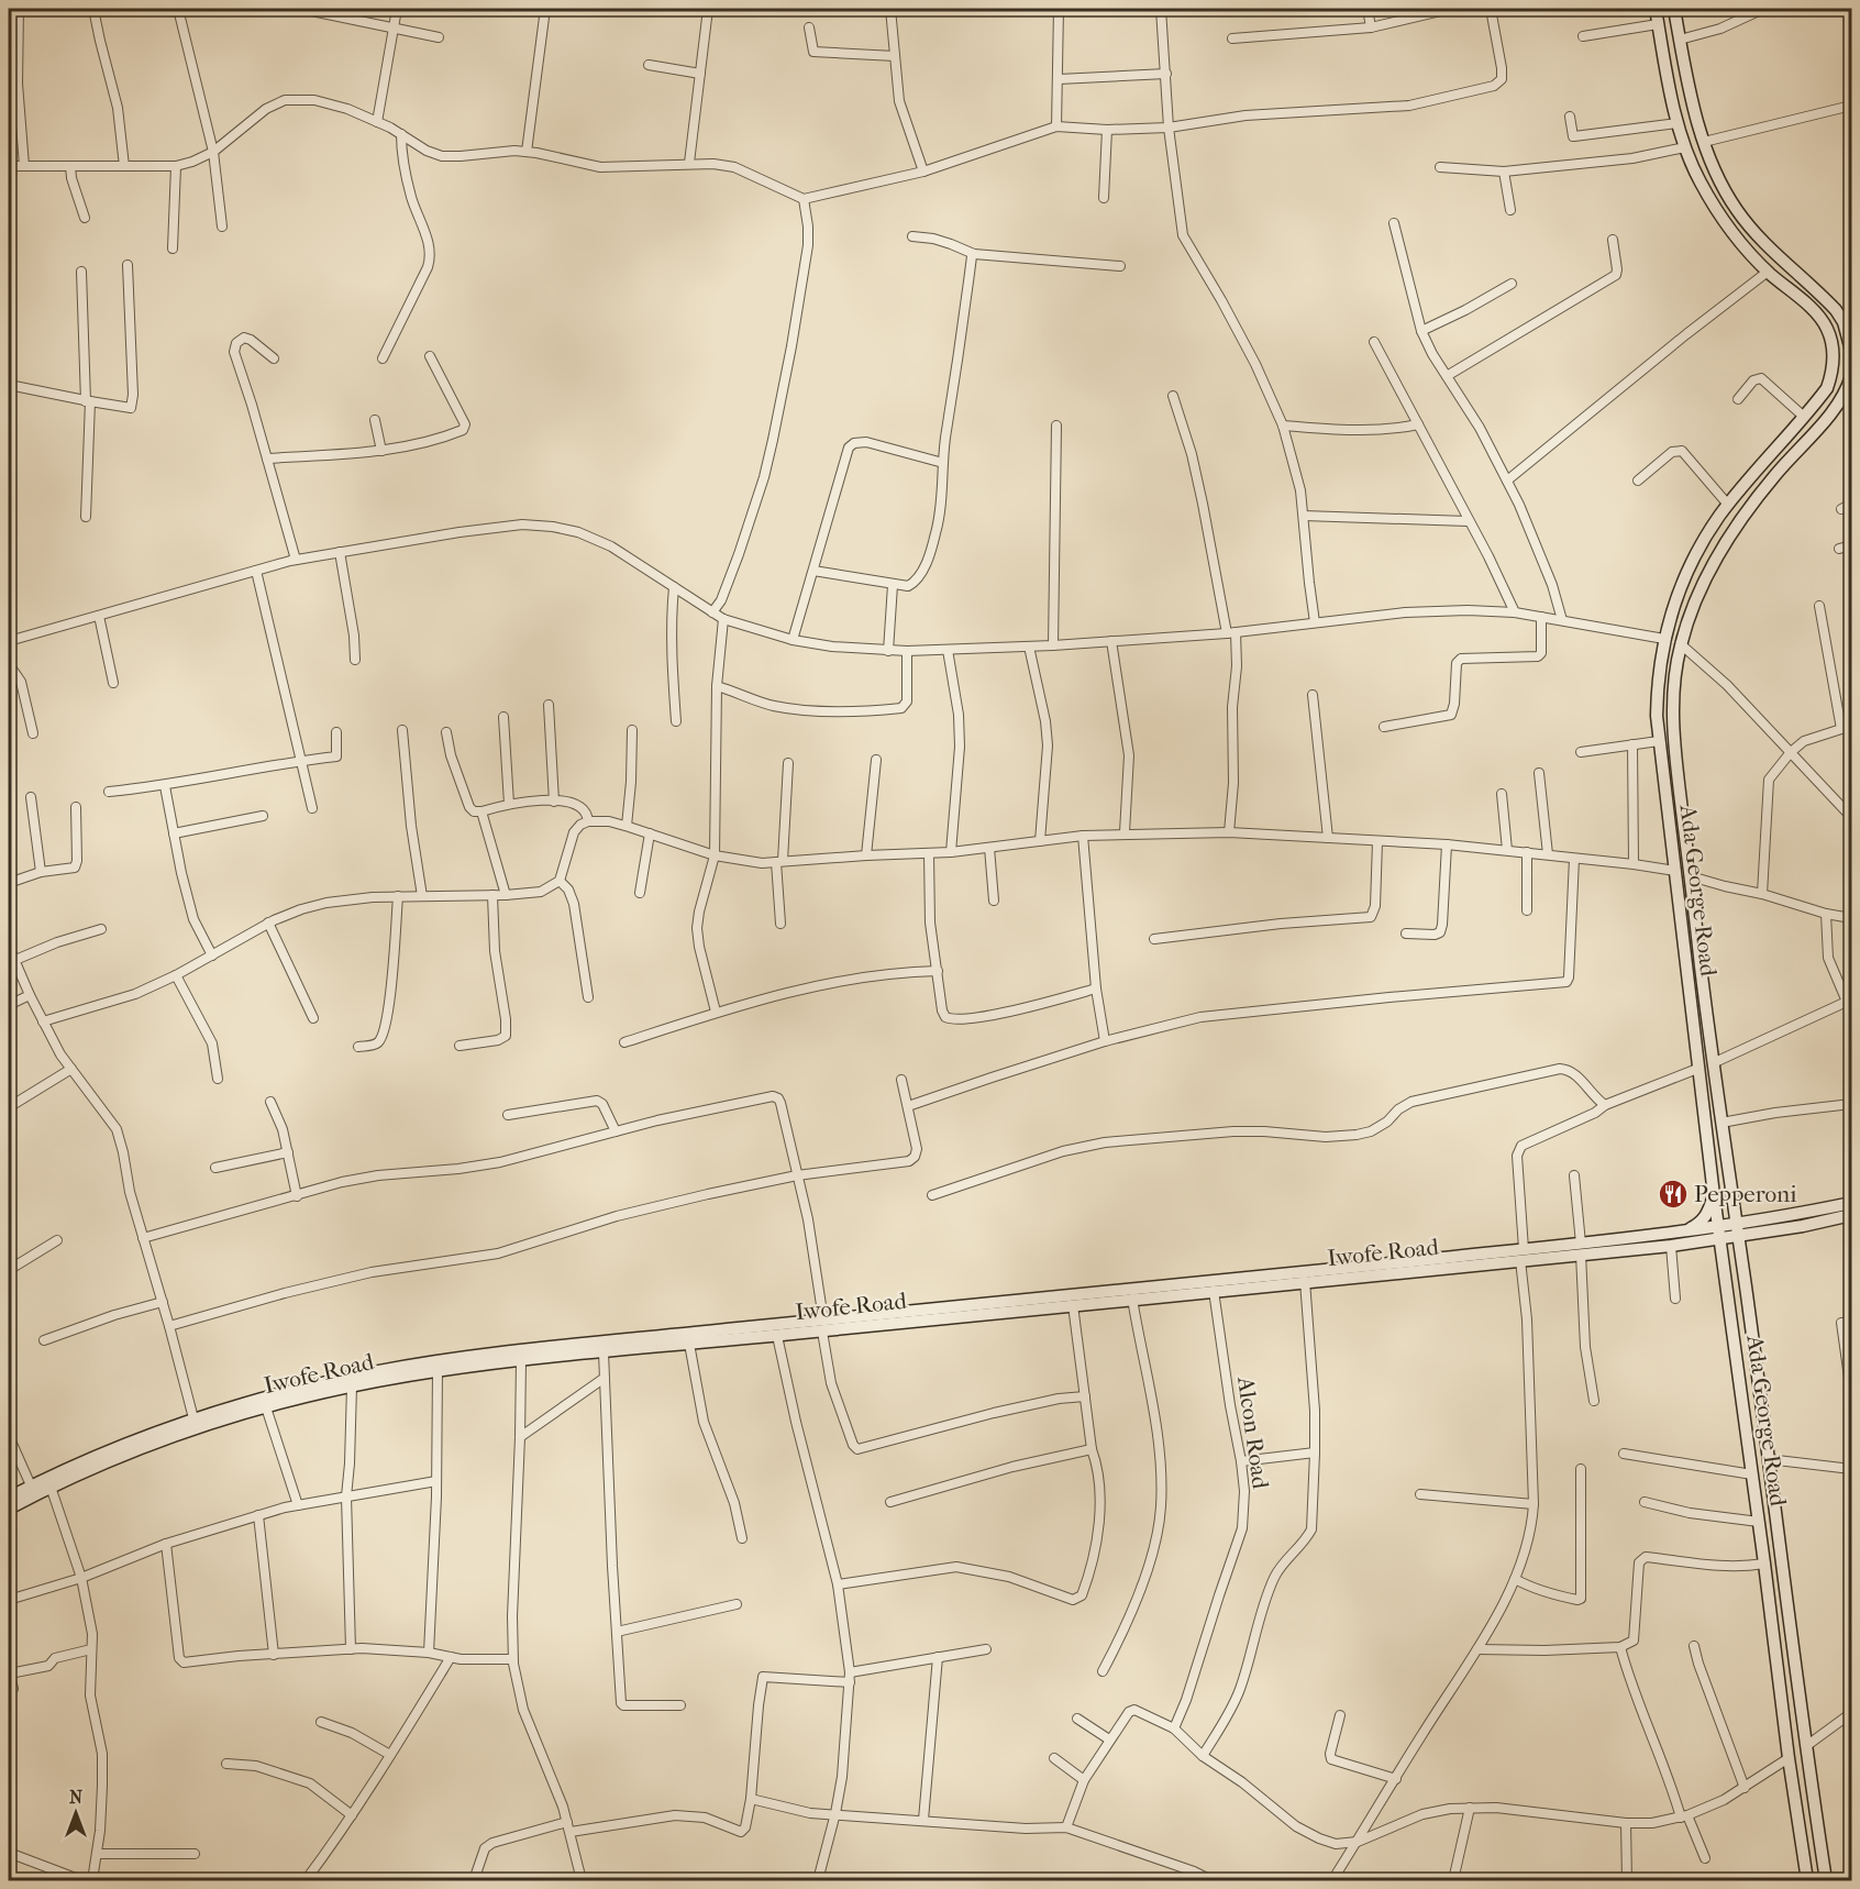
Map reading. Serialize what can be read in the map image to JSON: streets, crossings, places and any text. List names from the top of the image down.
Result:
{
  "streets": {
    "main road": ["Ada George Road", "Iwofe Road"],
    "street": ["Alcon Road"]
  },
  "crossings": [
    ["Ada George Road", "Iwofe Road"],
    ["Iwofe Road", "Alcon Road"]
  ],
  "places": {
    "restaurant": ["Pepperoni"]
  },
  "north": "top"
}
